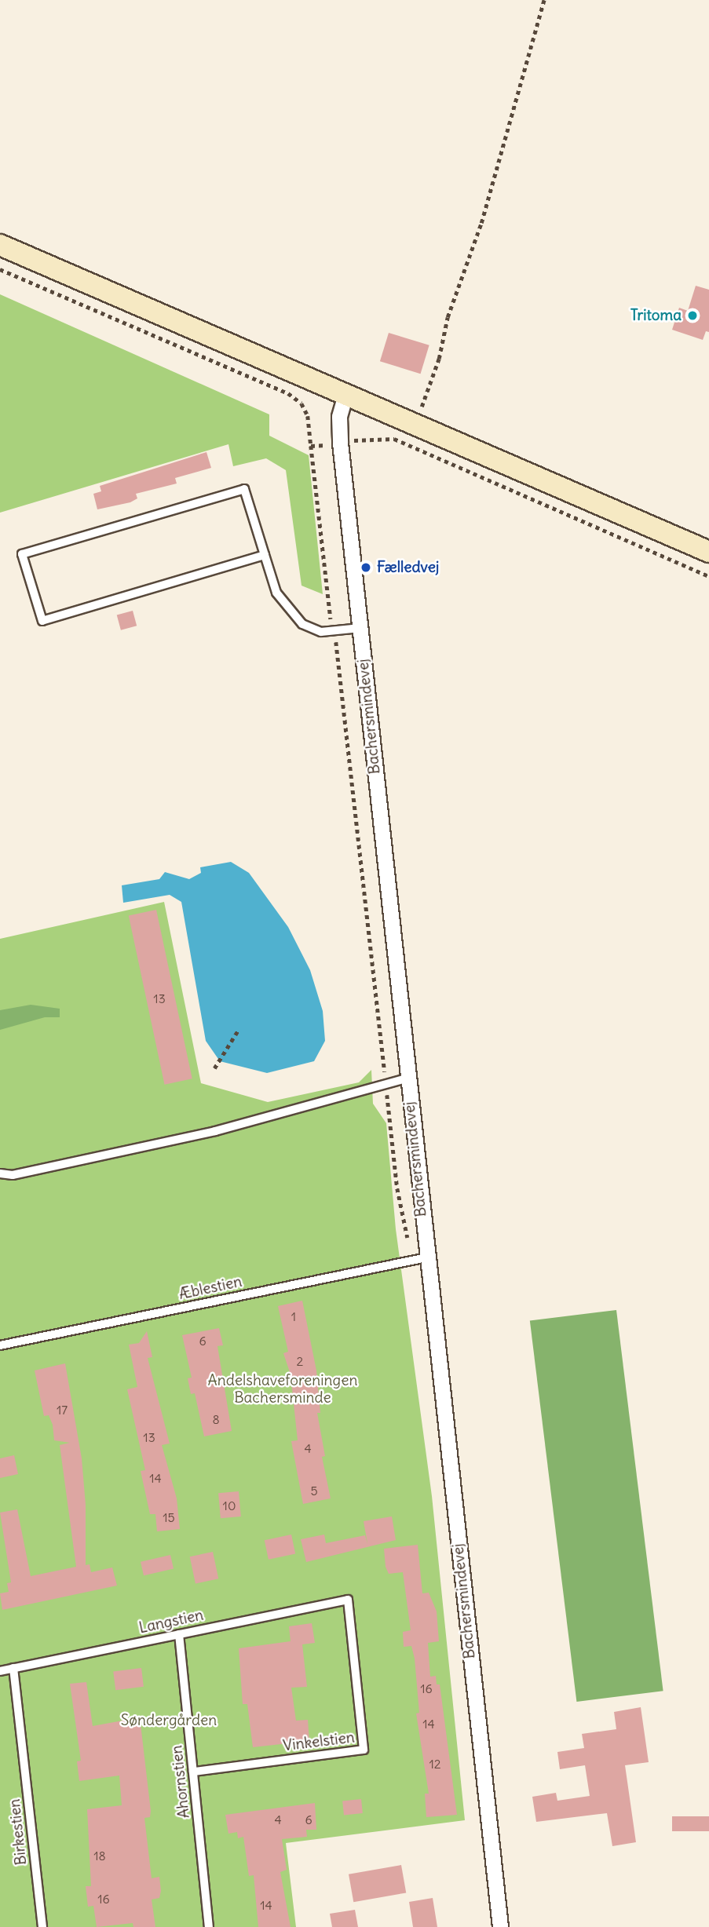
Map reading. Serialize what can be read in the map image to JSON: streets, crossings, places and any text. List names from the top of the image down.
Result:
{
  "streets": {
    "street": ["Bachersmindevej"],
    "lane": [
      "Æblestien",
      "Langstien",
      "Vinkelstien",
      "Ahornstien",
      "Birkestien"
    ]
  },
  "crossings": [
    ["Bachersmindevej", "Æblestien"],
    ["Langstien", "Vinkelstien"],
    ["Langstien", "Ahornstien"],
    ["Langstien", "Birkestien"],
    ["Vinkelstien", "Ahornstien"]
  ],
  "parks": ["Andelshaveforeningen Bachersminde", "Søndergården"],
  "places": ["Tritoma", "Fælledvej"],
  "house_numbers": [
    "13",
    "1",
    "6",
    "2",
    "17",
    "8",
    "13",
    "4",
    "14",
    "5",
    "10",
    "15",
    "16",
    "14",
    "12",
    "4",
    "6",
    "18",
    "16",
    "14"
  ]
}
